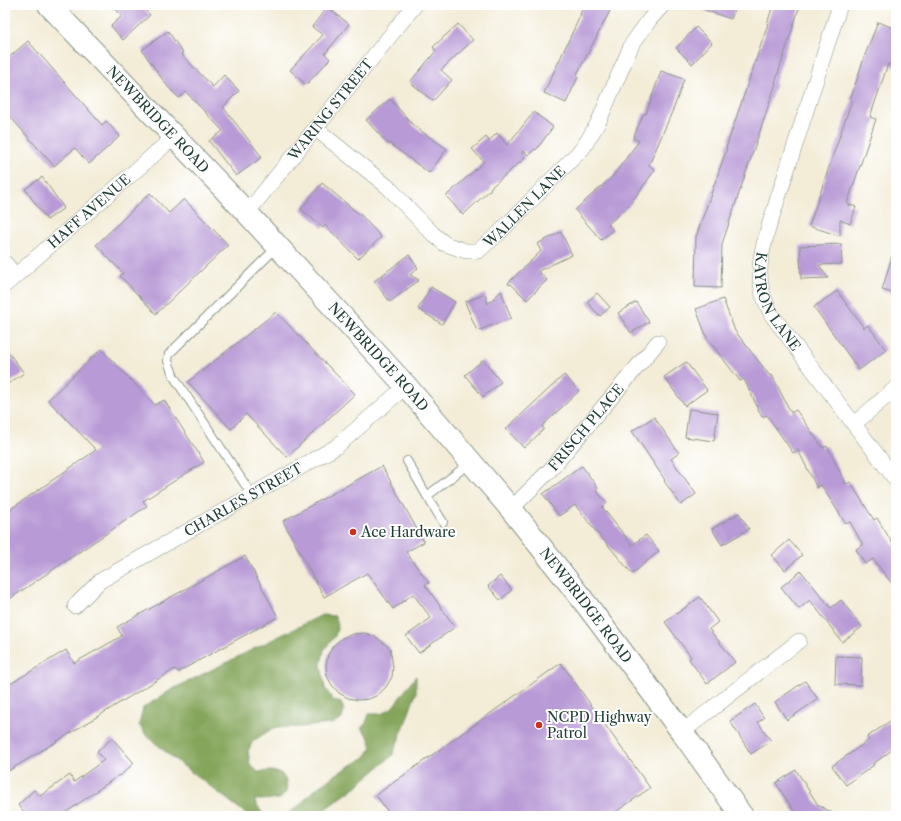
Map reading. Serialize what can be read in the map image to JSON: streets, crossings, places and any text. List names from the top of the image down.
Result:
{
  "streets": {
    "main road": ["NEWBRIDGE ROAD"],
    "street": [
      "WARING STREET",
      "WALLEN LANE",
      "HAFF AVENUE",
      "KAYRON LANE",
      "FRISCH PLACE",
      "CHARLES STREET"
    ]
  },
  "crossings": [
    ["WARING STREET", "NEWBRIDGE ROAD"],
    ["WARING STREET", "WALLEN LANE"],
    ["NEWBRIDGE ROAD", "HAFF AVENUE"],
    ["NEWBRIDGE ROAD", "FRISCH PLACE"],
    ["NEWBRIDGE ROAD", "CHARLES STREET"]
  ],
  "places": ["Ace Hardware", "NCPD Highway Patrol"]
}
